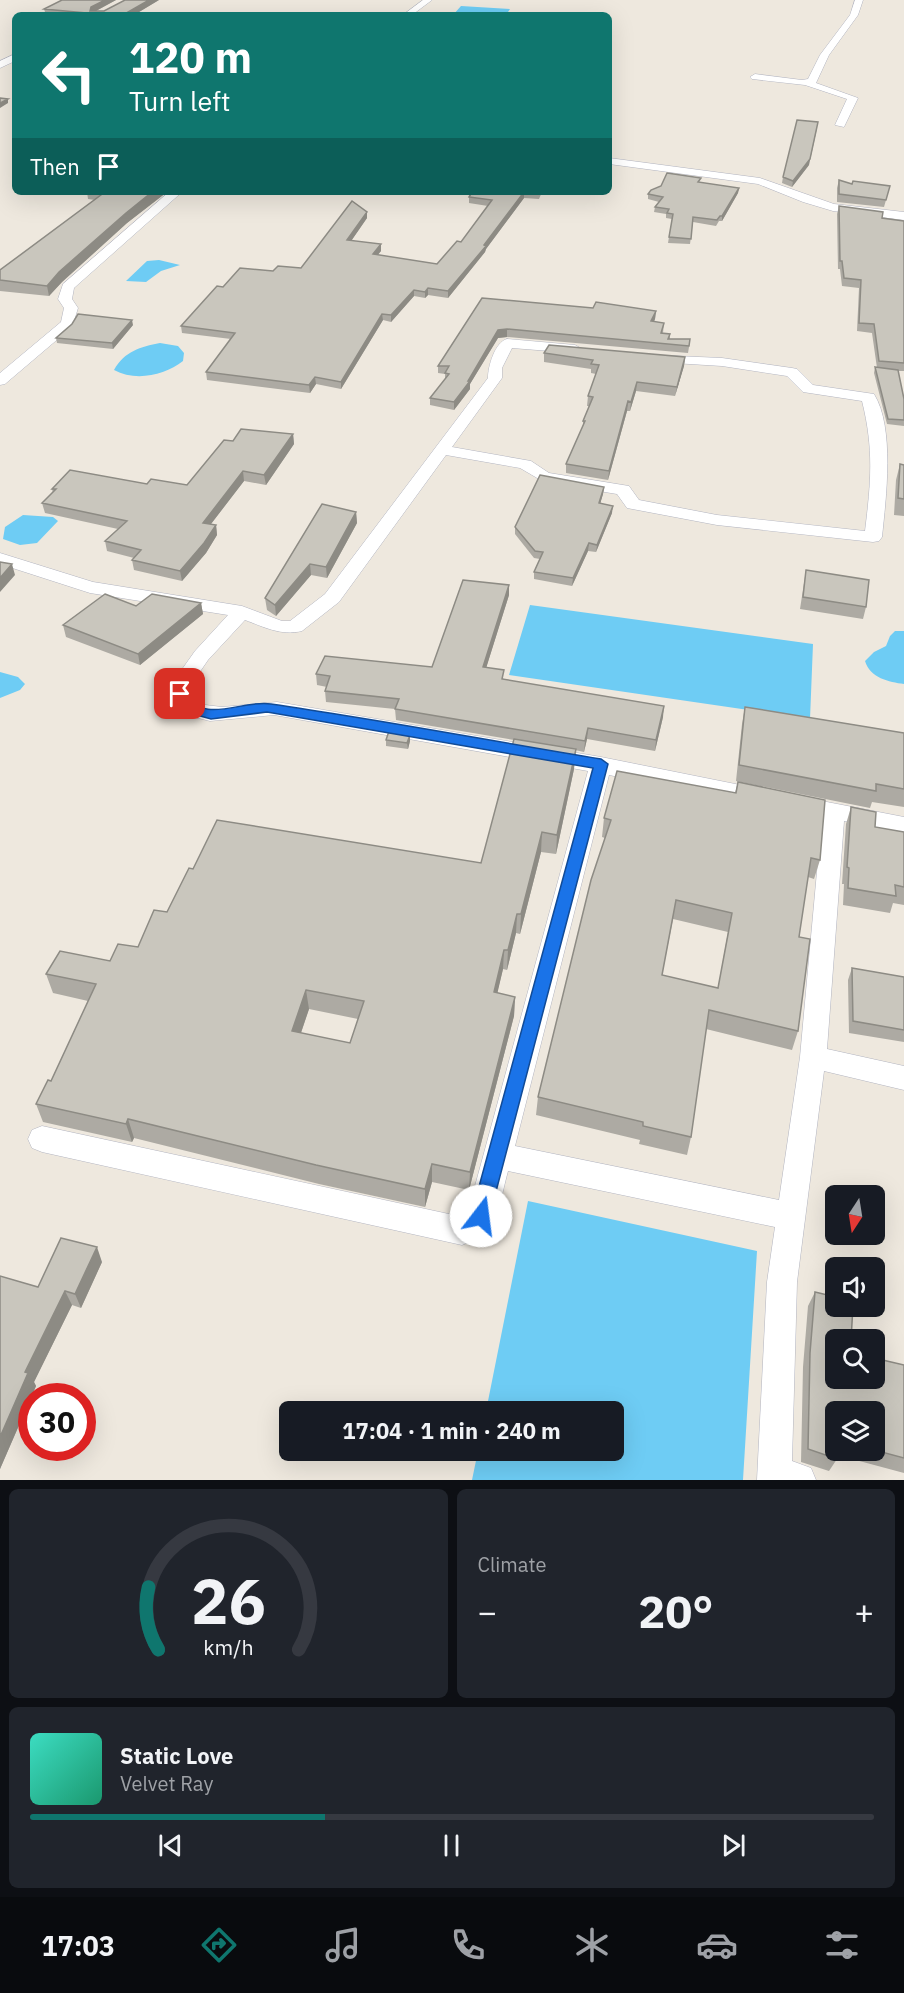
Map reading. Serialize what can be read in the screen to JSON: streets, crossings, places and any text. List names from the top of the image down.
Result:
{
  "north": "bottom",
  "page": {
    "turn": ["120 m", "Turn left"],
    "then": "Then",
    "limit": "30",
    "trip": "17:04 · 1 min · 240 m",
    "tile": "Climate",
    "heat": ["−", "20°", "+"],
    "song": ["Static Love", "Velvet Ray"],
    "tabs": "17:03",
    "gauge": ["26", "km/h"]
  }
}
